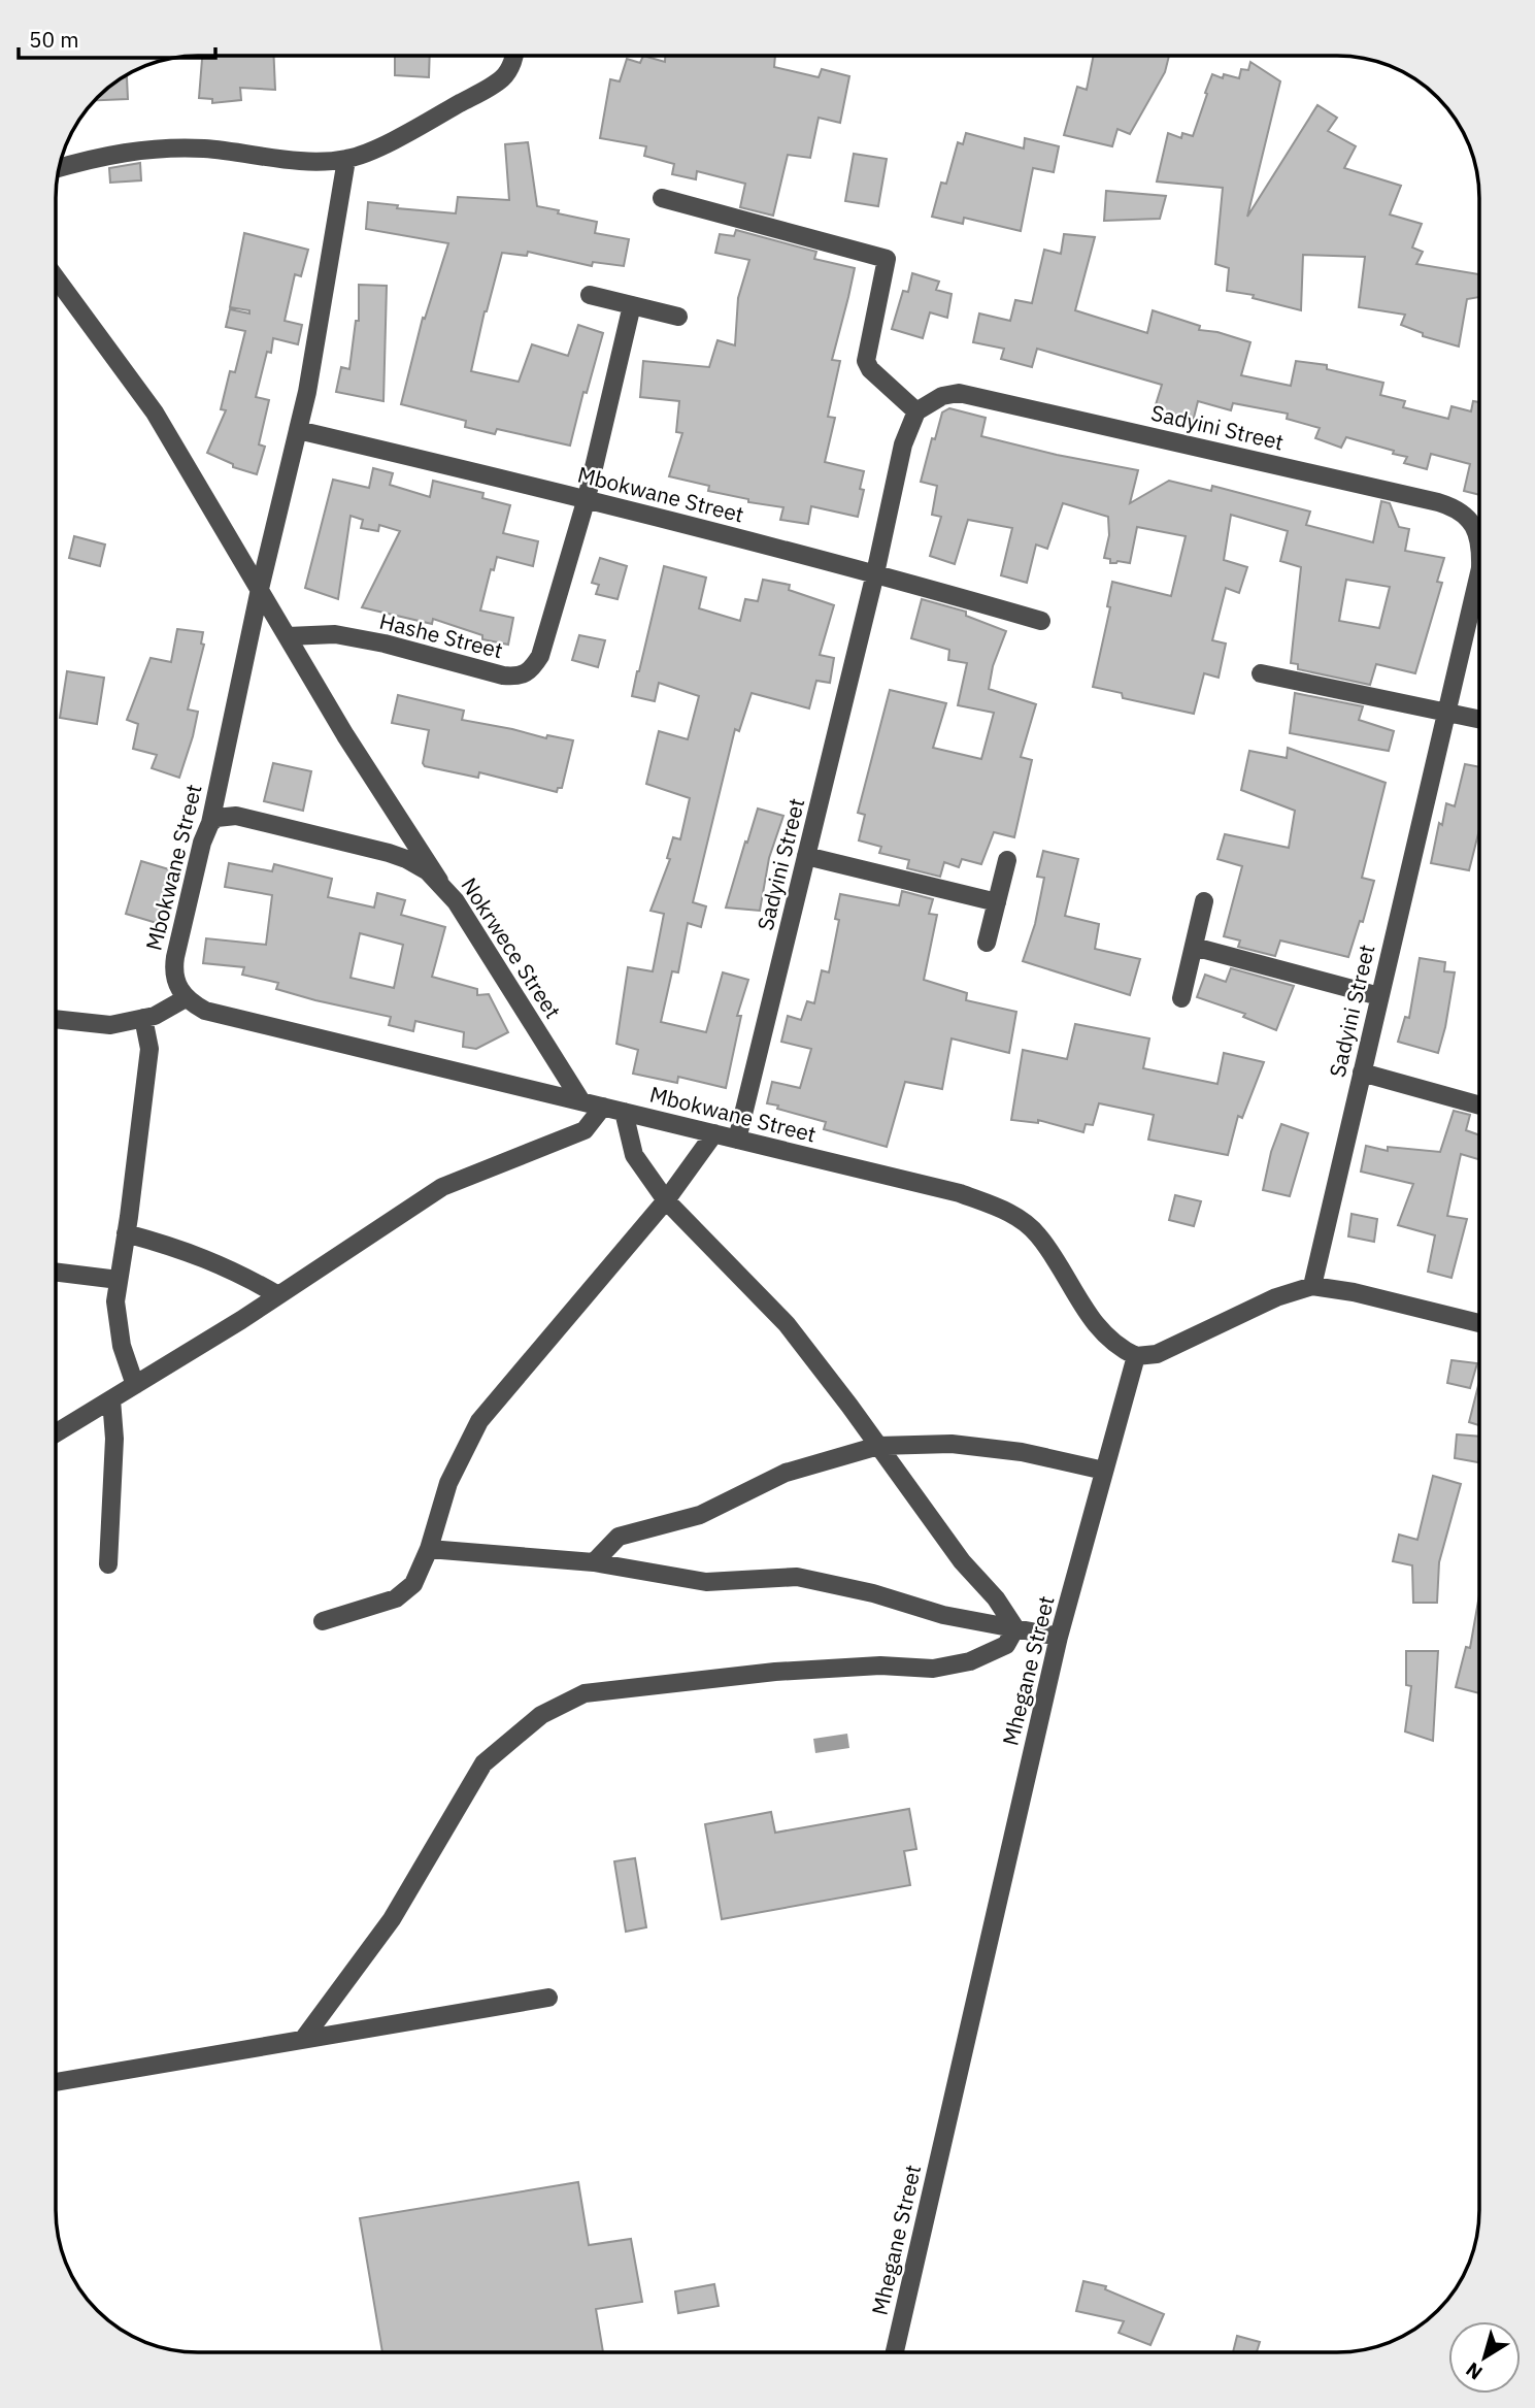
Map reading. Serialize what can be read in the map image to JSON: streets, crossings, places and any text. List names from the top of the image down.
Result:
{
  "streets": {
    "street": [
      "Sadyini Street",
      "Mbokwane Street",
      "Hashe Street",
      "Nokrwece Street",
      "Mhegane Street"
    ]
  },
  "crossings": [
    ["Sadyini Street", "Mbokwane Street"],
    ["Mbokwane Street", "Hashe Street"],
    ["Mbokwane Street", "Nokrwece Street"],
    ["Mbokwane Street", "Mhegane Street"]
  ],
  "scale_bar": "50 m",
  "north": "bottom left"
}
